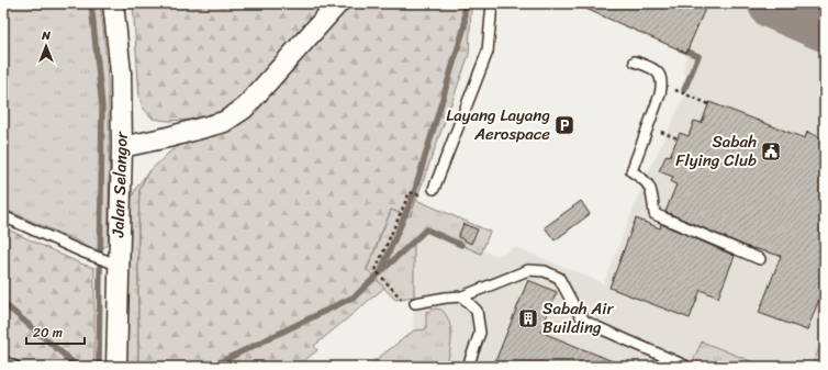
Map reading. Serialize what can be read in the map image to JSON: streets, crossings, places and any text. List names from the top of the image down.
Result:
{
  "streets": {
    "street": ["Jalan Selangor"]
  },
  "places": {
    "parking": ["Layang Layang Aerospace"],
    "public building": ["Sabah Flying Club"],
    "building": ["Sabah Air Building"]
  },
  "scale_bar": "20 m",
  "north": "top"
}
